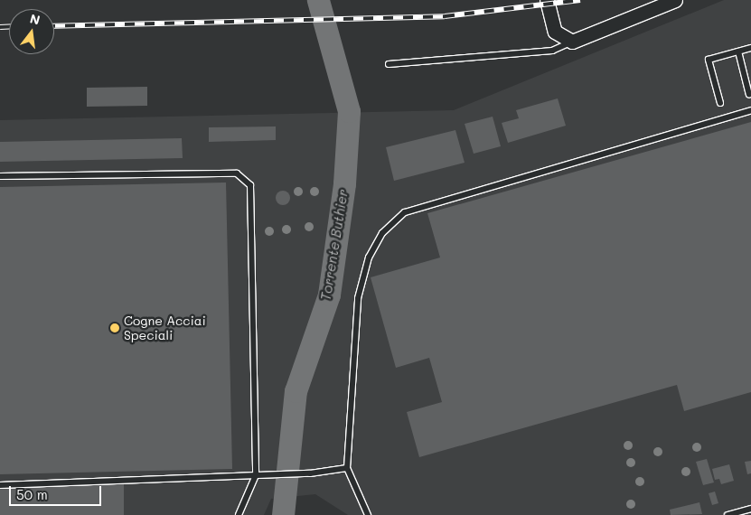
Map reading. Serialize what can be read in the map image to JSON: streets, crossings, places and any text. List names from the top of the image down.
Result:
{
  "water": ["Torrente Buthier"],
  "places": ["Cogne Acciai Speciali"],
  "scale_bar": "50 m",
  "north": "top"
}
